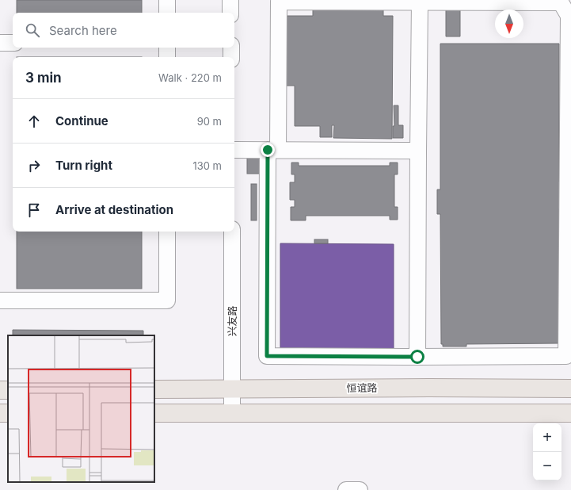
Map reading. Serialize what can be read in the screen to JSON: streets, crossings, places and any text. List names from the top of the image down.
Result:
{
  "streets": {
    "main road": ["恒谊路"],
    "street": ["兴友路"]
  },
  "crossings": [
    ["兴友路", "恒谊路"]
  ],
  "north": "bottom",
  "page": {
    "search": "Search here",
    "heading": ["3 min", "Walk · 220 m"],
    "list": [
      ["Continue", "90 m"],
      ["Turn right", "130 m"],
      "Arrive at destination"
    ],
    "map_buttons": ["+", "−"]
  }
}
